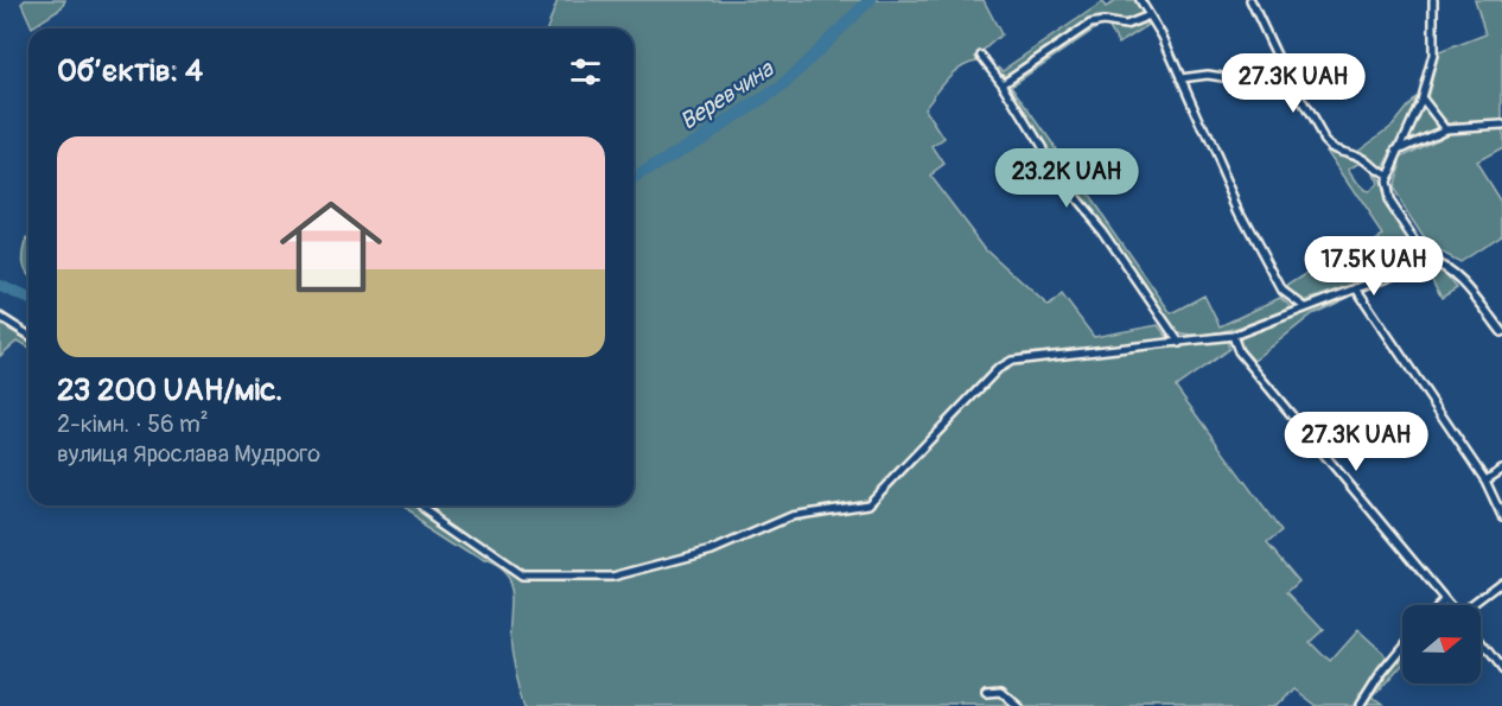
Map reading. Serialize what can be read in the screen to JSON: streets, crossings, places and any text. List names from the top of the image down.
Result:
{
  "water": ["Веревчина"],
  "north": "right",
  "page": {
    "heading": "Об’єктів: 4",
    "price": [
      "27.3K UAH",
      "23.2K UAH",
      "17.5K UAH",
      "27.3K UAH"
    ],
    "list": [
      {
        "name": "23 200 UAH/міс.",
        "note": "2-кімн. · 56 m² · вулиця Ярослава Мудрого"
      }
    ]
  }
}
